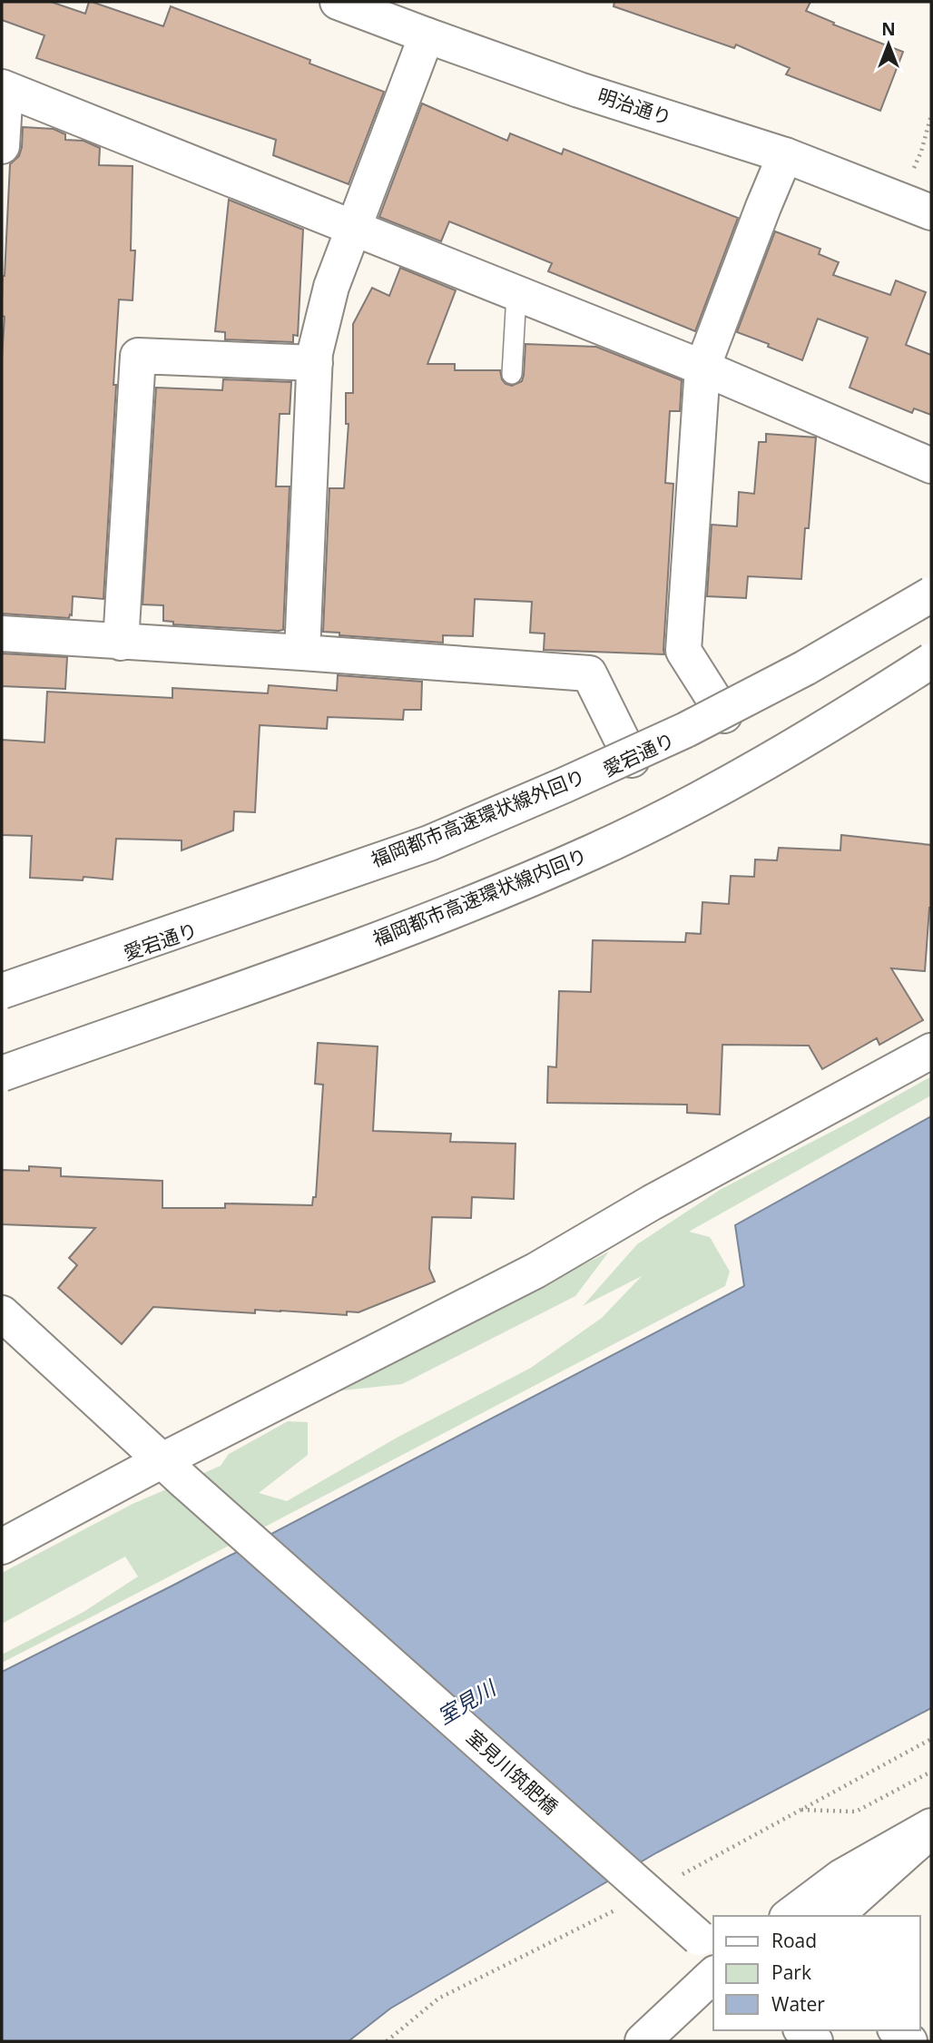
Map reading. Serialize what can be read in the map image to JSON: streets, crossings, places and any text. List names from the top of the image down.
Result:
{
  "streets": {
    "main road": [
      "明治通り",
      "愛宕通り",
      "福岡都市高速環状線外回り",
      "福岡都市高速環状線内回り",
      "室見川筑肥橋"
    ]
  },
  "crossings": [
    ["愛宕通り", "福岡都市高速環状線外回り"]
  ],
  "water": ["室見川"],
  "legend": ["Road", "Park", "Water"],
  "north": "top"
}
